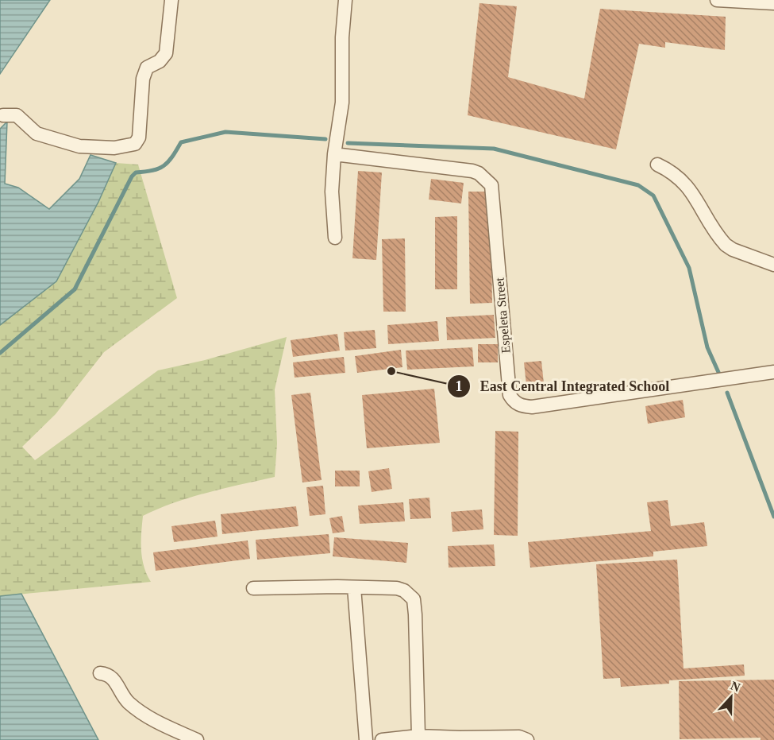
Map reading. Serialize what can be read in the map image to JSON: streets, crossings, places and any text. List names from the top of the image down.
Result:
{
  "streets": {
    "street": ["Espeleta Street"]
  },
  "places": ["East Central Integrated School"],
  "north": "top"
}
